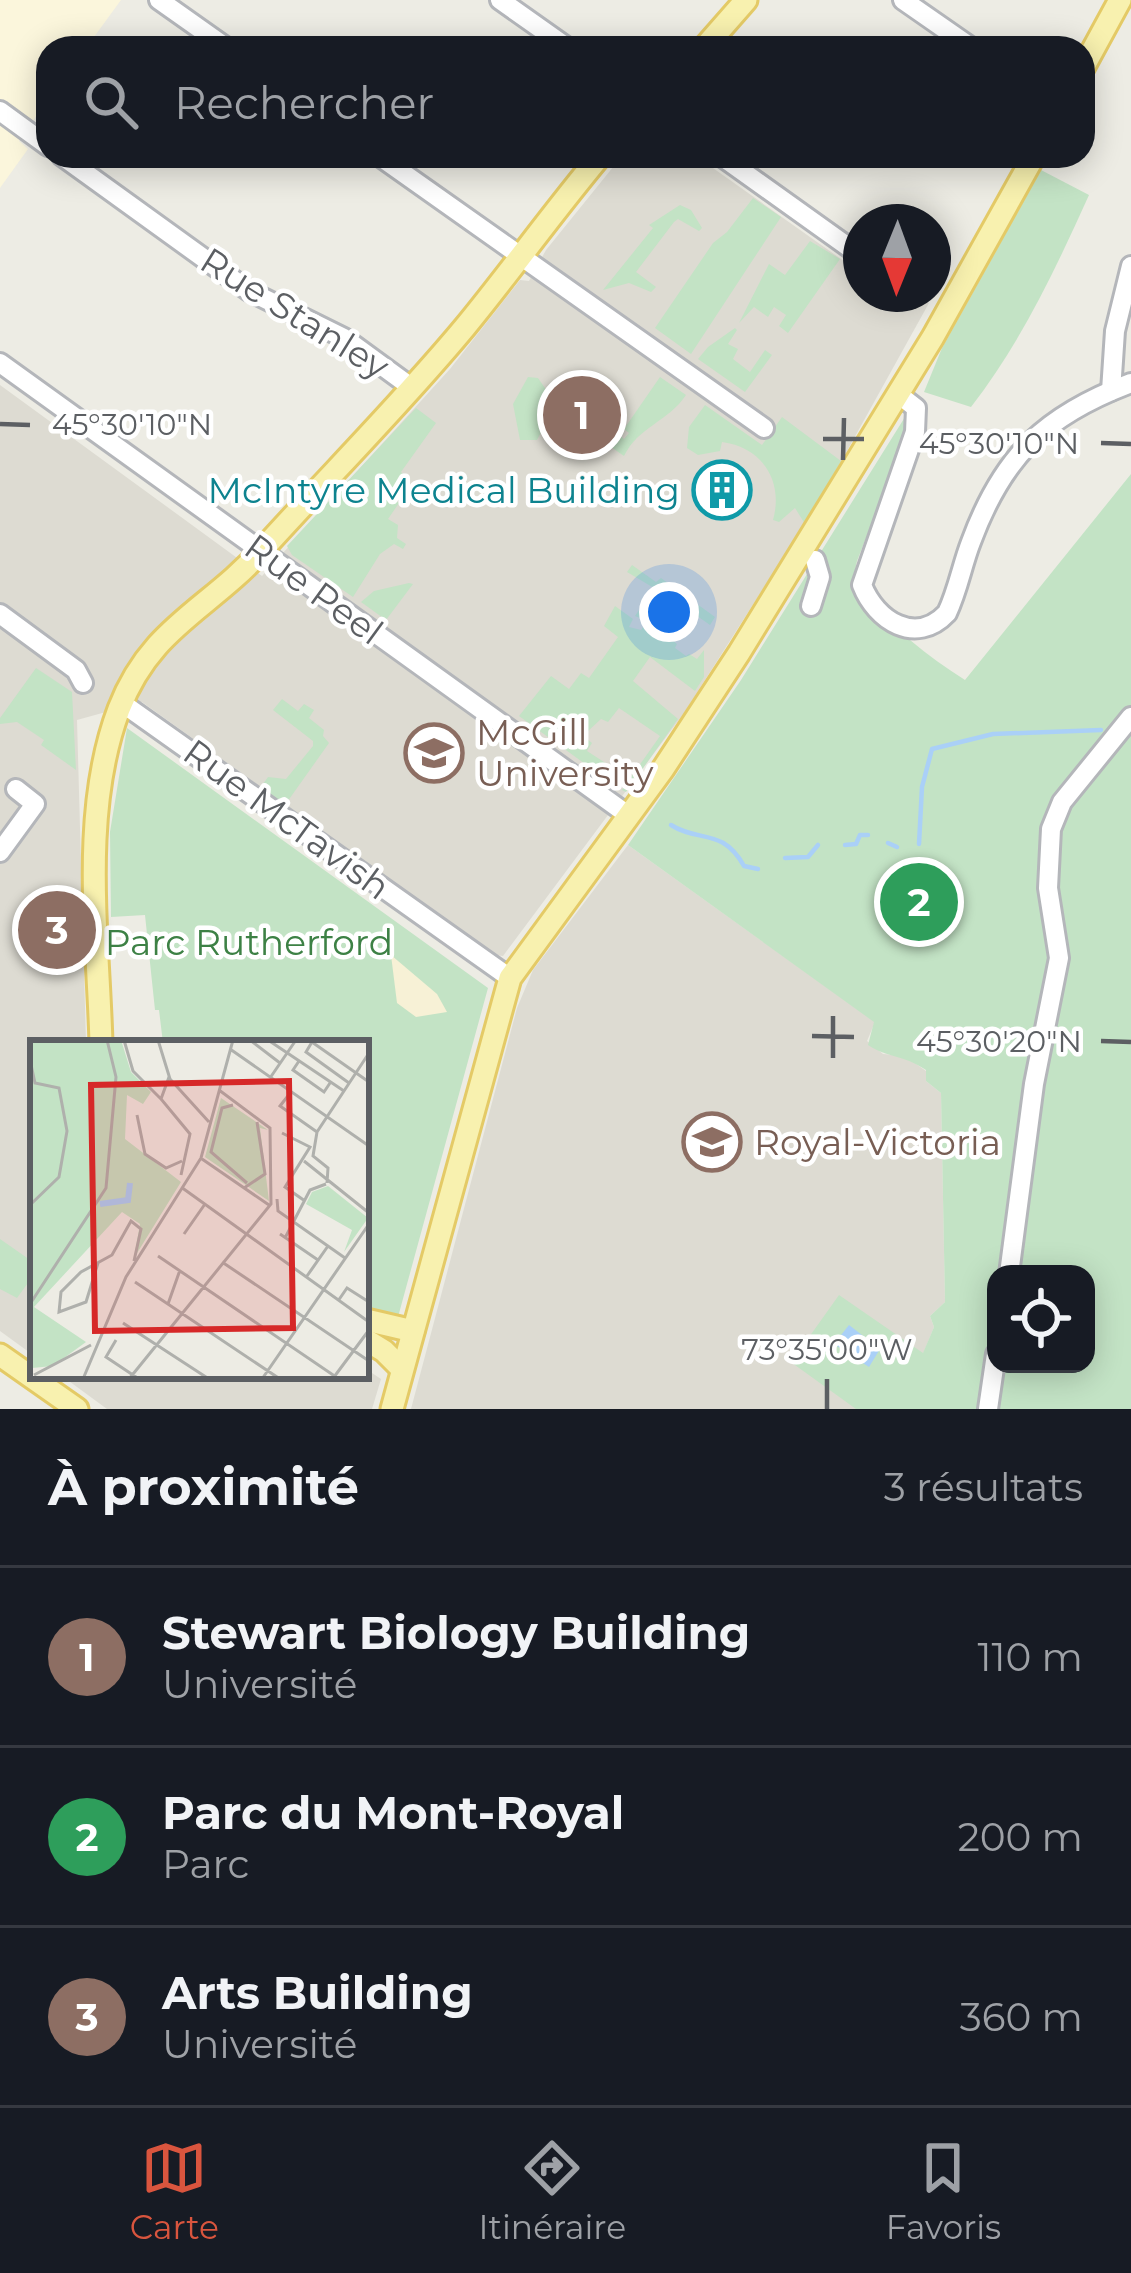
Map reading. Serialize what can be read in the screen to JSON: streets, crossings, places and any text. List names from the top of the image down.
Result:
{
  "streets": {
    "street": ["Rue Stanley", "Rue Peel", "Rue McTavish"]
  },
  "parks": ["Parc Rutherford"],
  "places": {
    "building": ["McIntyre Medical Building"],
    "school or university": ["McGill University", "Royal-Victoria"]
  },
  "north": "bottom",
  "page": {
    "search": "Rechercher",
    "pins": ["1", "2", "3"],
    "heading": ["À proximité", "3 résultats"],
    "list": [
      {
        "mark": "1",
        "name": "Stewart Biology Building",
        "note": "Université",
        "value": "110 m"
      },
      {
        "mark": "2",
        "name": "Parc du Mont-Royal",
        "note": "Parc",
        "value": "200 m"
      },
      {
        "mark": "3",
        "name": "Arts Building",
        "note": "Université",
        "value": "360 m"
      }
    ],
    "nav": ["Carte", "Itinéraire", "Favoris"]
  },
  "coordinates": ["45°30'10\"N", "45°30'20\"N", "73°35'00\"W"]
}
